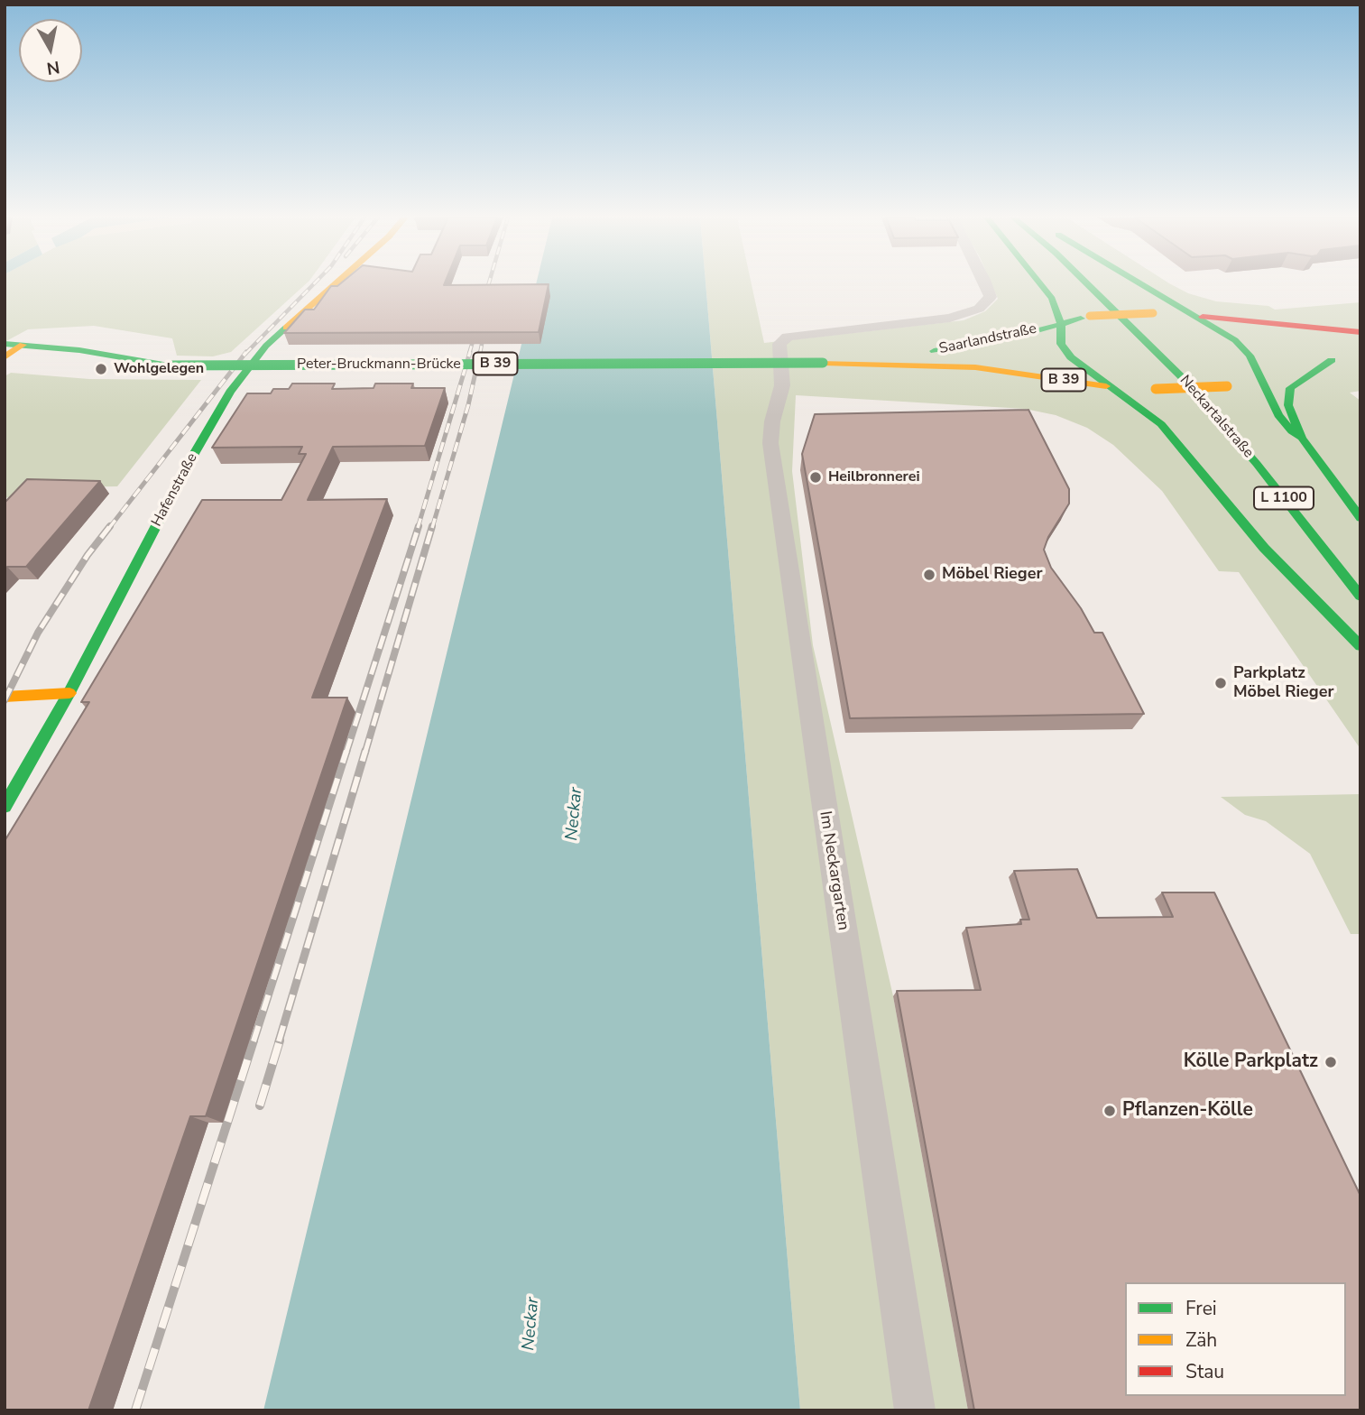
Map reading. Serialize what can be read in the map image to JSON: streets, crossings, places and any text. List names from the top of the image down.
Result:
{
  "streets": {
    "main road": [
      "Saarlandstraße",
      "B 39",
      "Peter-Bruckmann-Brücke",
      "Neckartalstraße",
      "Hafenstraße",
      "L 1100"
    ],
    "street": ["Im Neckargarten"]
  },
  "crossings": [
    ["Saarlandstraße", "Peter-Bruckmann-Brücke"],
    ["B 39", "Peter-Bruckmann-Brücke"]
  ],
  "water": ["Neckar"],
  "places": [
    "Wohlgelegen",
    "Heilbronnerei",
    "Möbel Rieger",
    "Parkplatz Möbel Rieger",
    "Kölle Parkplatz",
    "Pflanzen-Kölle"
  ],
  "legend": ["Frei", "Zäh", "Stau"],
  "north": "bottom"
}
